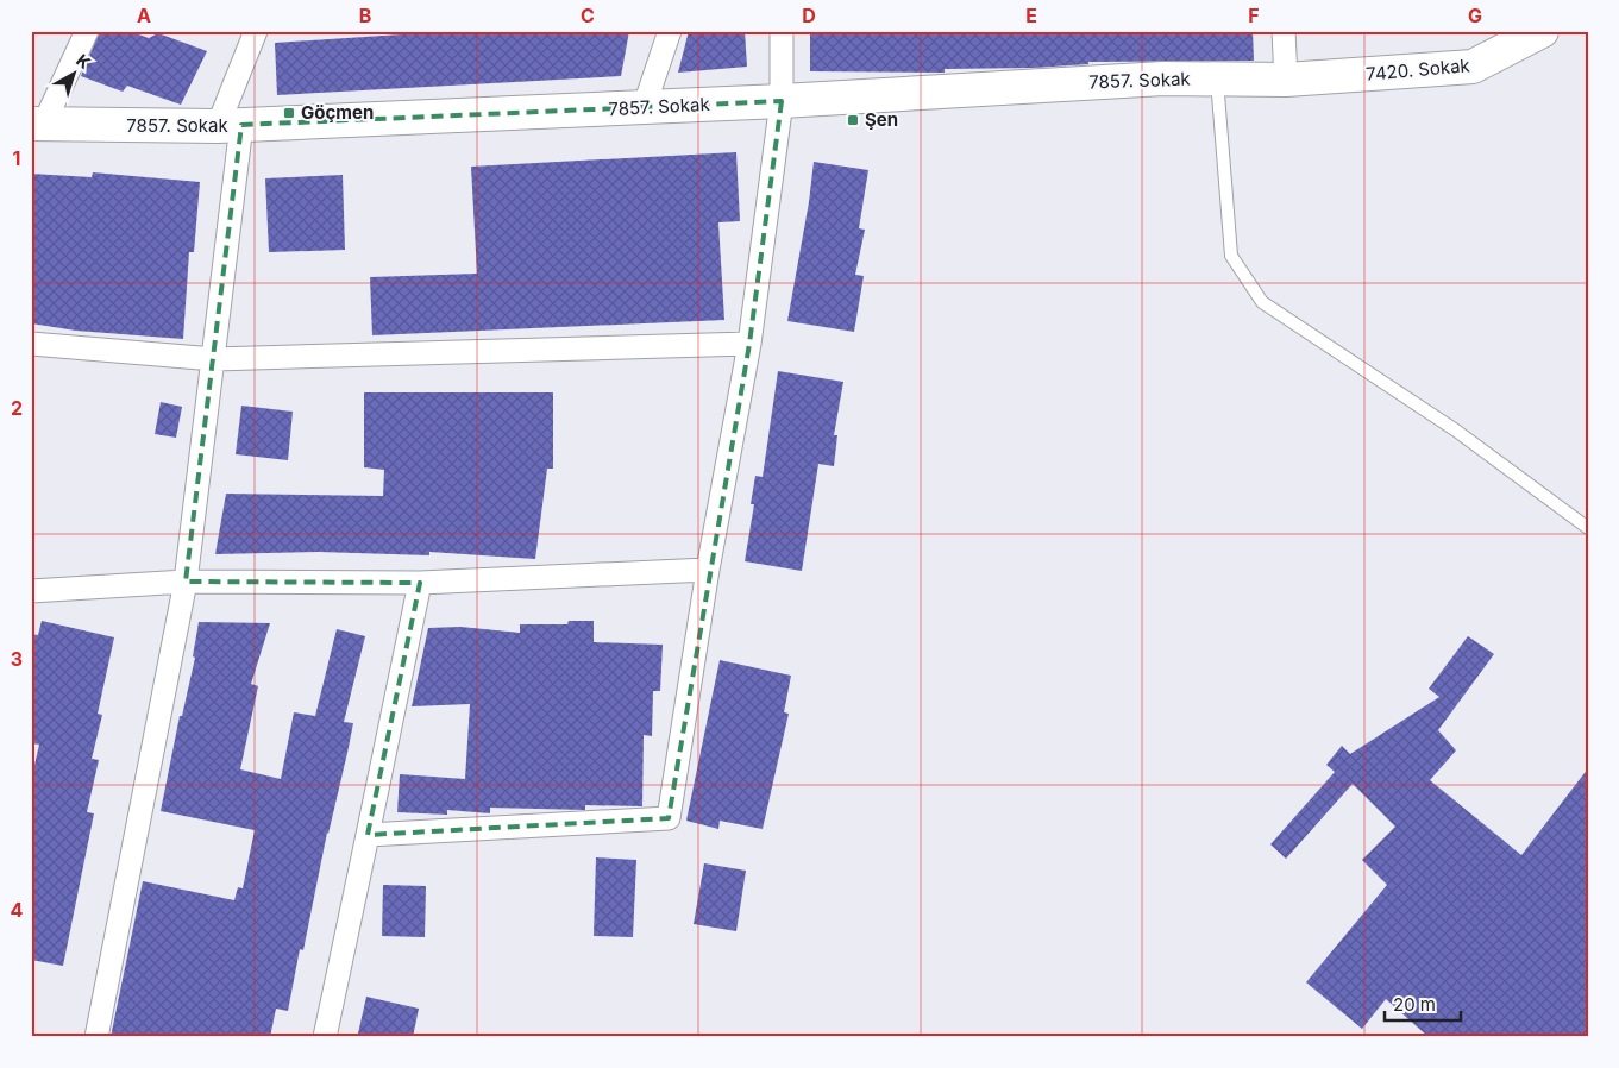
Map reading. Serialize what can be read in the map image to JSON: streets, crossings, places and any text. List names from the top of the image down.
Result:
{
  "streets": {
    "street": ["7420. Sokak", "7857. Sokak"]
  },
  "crossings": [
    ["7420. Sokak", "7857. Sokak"]
  ],
  "places": {
    "transit": ["Göçmen", "Şen"]
  },
  "scale_bar": "20 m",
  "north": "top right",
  "grid": {
    "columns": [
      "A",
      "B",
      "C",
      "D",
      "E",
      "F",
      "G"
    ],
    "rows": [
      "1",
      "2",
      "3",
      "4"
    ]
  }
}
